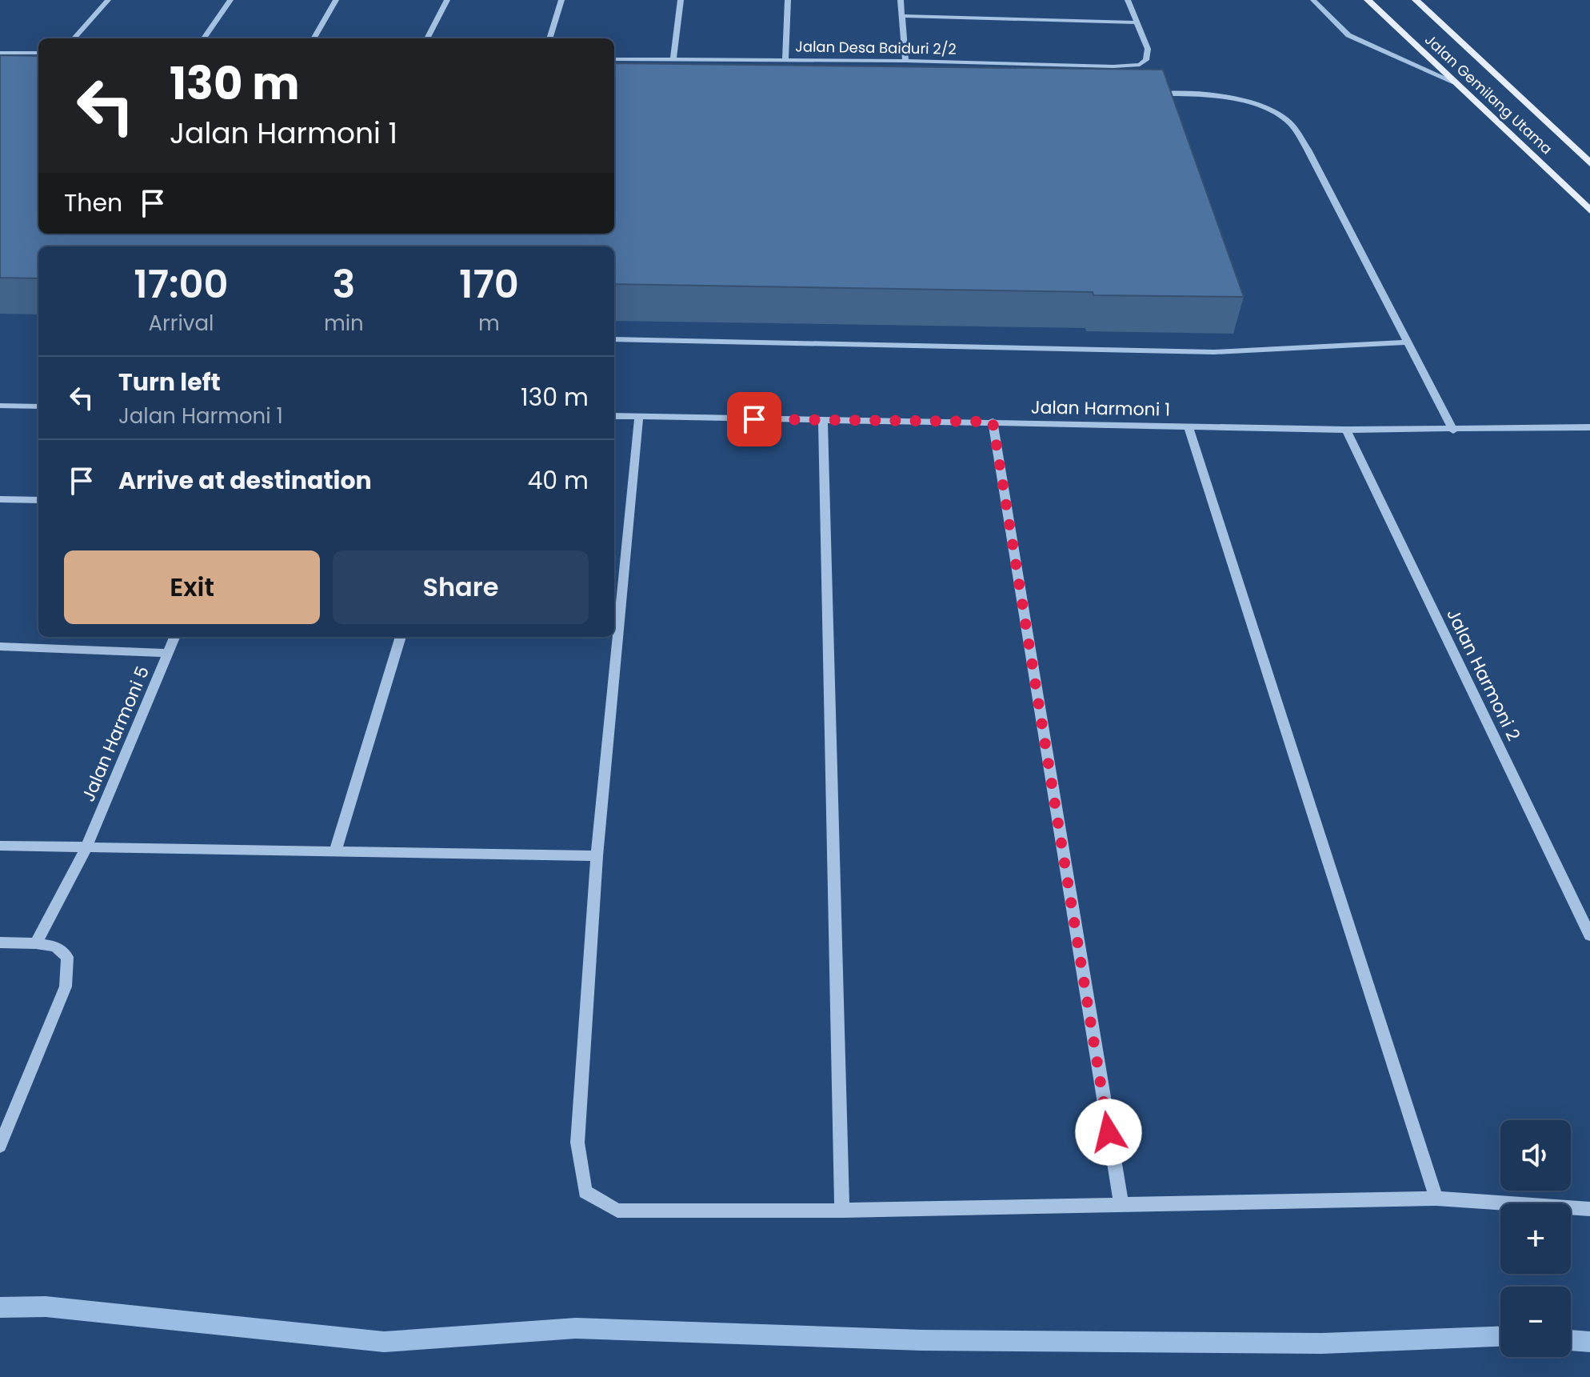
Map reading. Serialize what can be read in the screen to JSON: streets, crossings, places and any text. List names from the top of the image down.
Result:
{
  "streets": {
    "main road": ["Jalan Gemilang Utama"],
    "street": [
      "Jalan Desa Baiduri 2/2",
      "Jalan Harmoni 1",
      "Jalan Harmoni 2",
      "Jalan Harmoni 5"
    ]
  },
  "crossings": [
    ["Jalan Harmoni 1", "Jalan Harmoni 2"]
  ],
  "page": {
    "turn": ["130 m", "Jalan Harmoni 1"],
    "then": "Then",
    "eta": [
      "17:00",
      "Arrival",
      "3",
      "min",
      "170",
      "m"
    ],
    "list": [
      {
        "name": "Turn left",
        "note": "Jalan Harmoni 1",
        "value": "130 m"
      },
      {
        "name": "Arrive at destination",
        "value": "40 m"
      }
    ],
    "buttons": ["Exit", "Share"],
    "map_buttons": ["+", "−"]
  }
}
